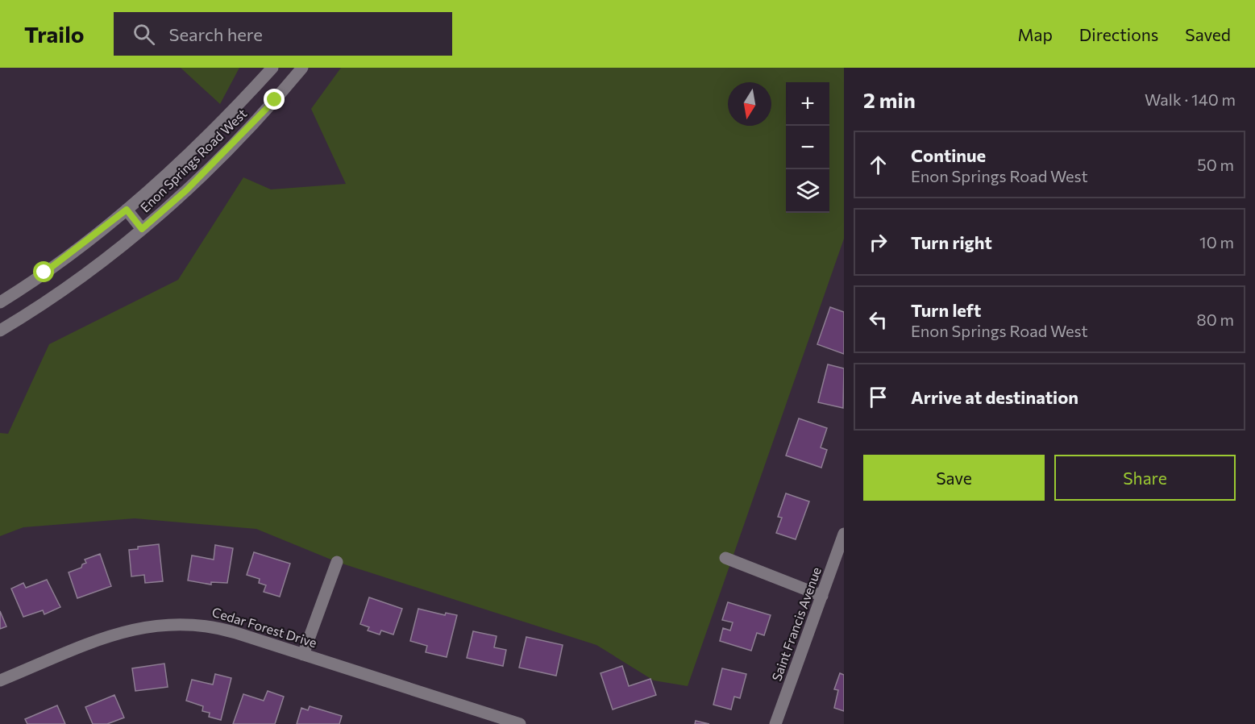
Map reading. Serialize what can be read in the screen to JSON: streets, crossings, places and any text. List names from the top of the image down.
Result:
{
  "streets": {
    "street": ["Enon Springs Road West", "Saint Francis Avenue", "Cedar Forest Drive"]
  },
  "north": "bottom",
  "page": {
    "header": "Trailo",
    "search": "Search here",
    "nav": ["Map", "Directions", "Saved"],
    "heading": ["2 min", "Walk · 140 m"],
    "map_buttons": ["+", "−"],
    "list": [
      ["Continue", "Enon Springs Road West", "50 m"],
      ["Turn right", "10 m"],
      ["Turn left", "Enon Springs Road West", "80 m"],
      "Arrive at destination"
    ],
    "buttons": ["Save", "Share"]
  }
}
